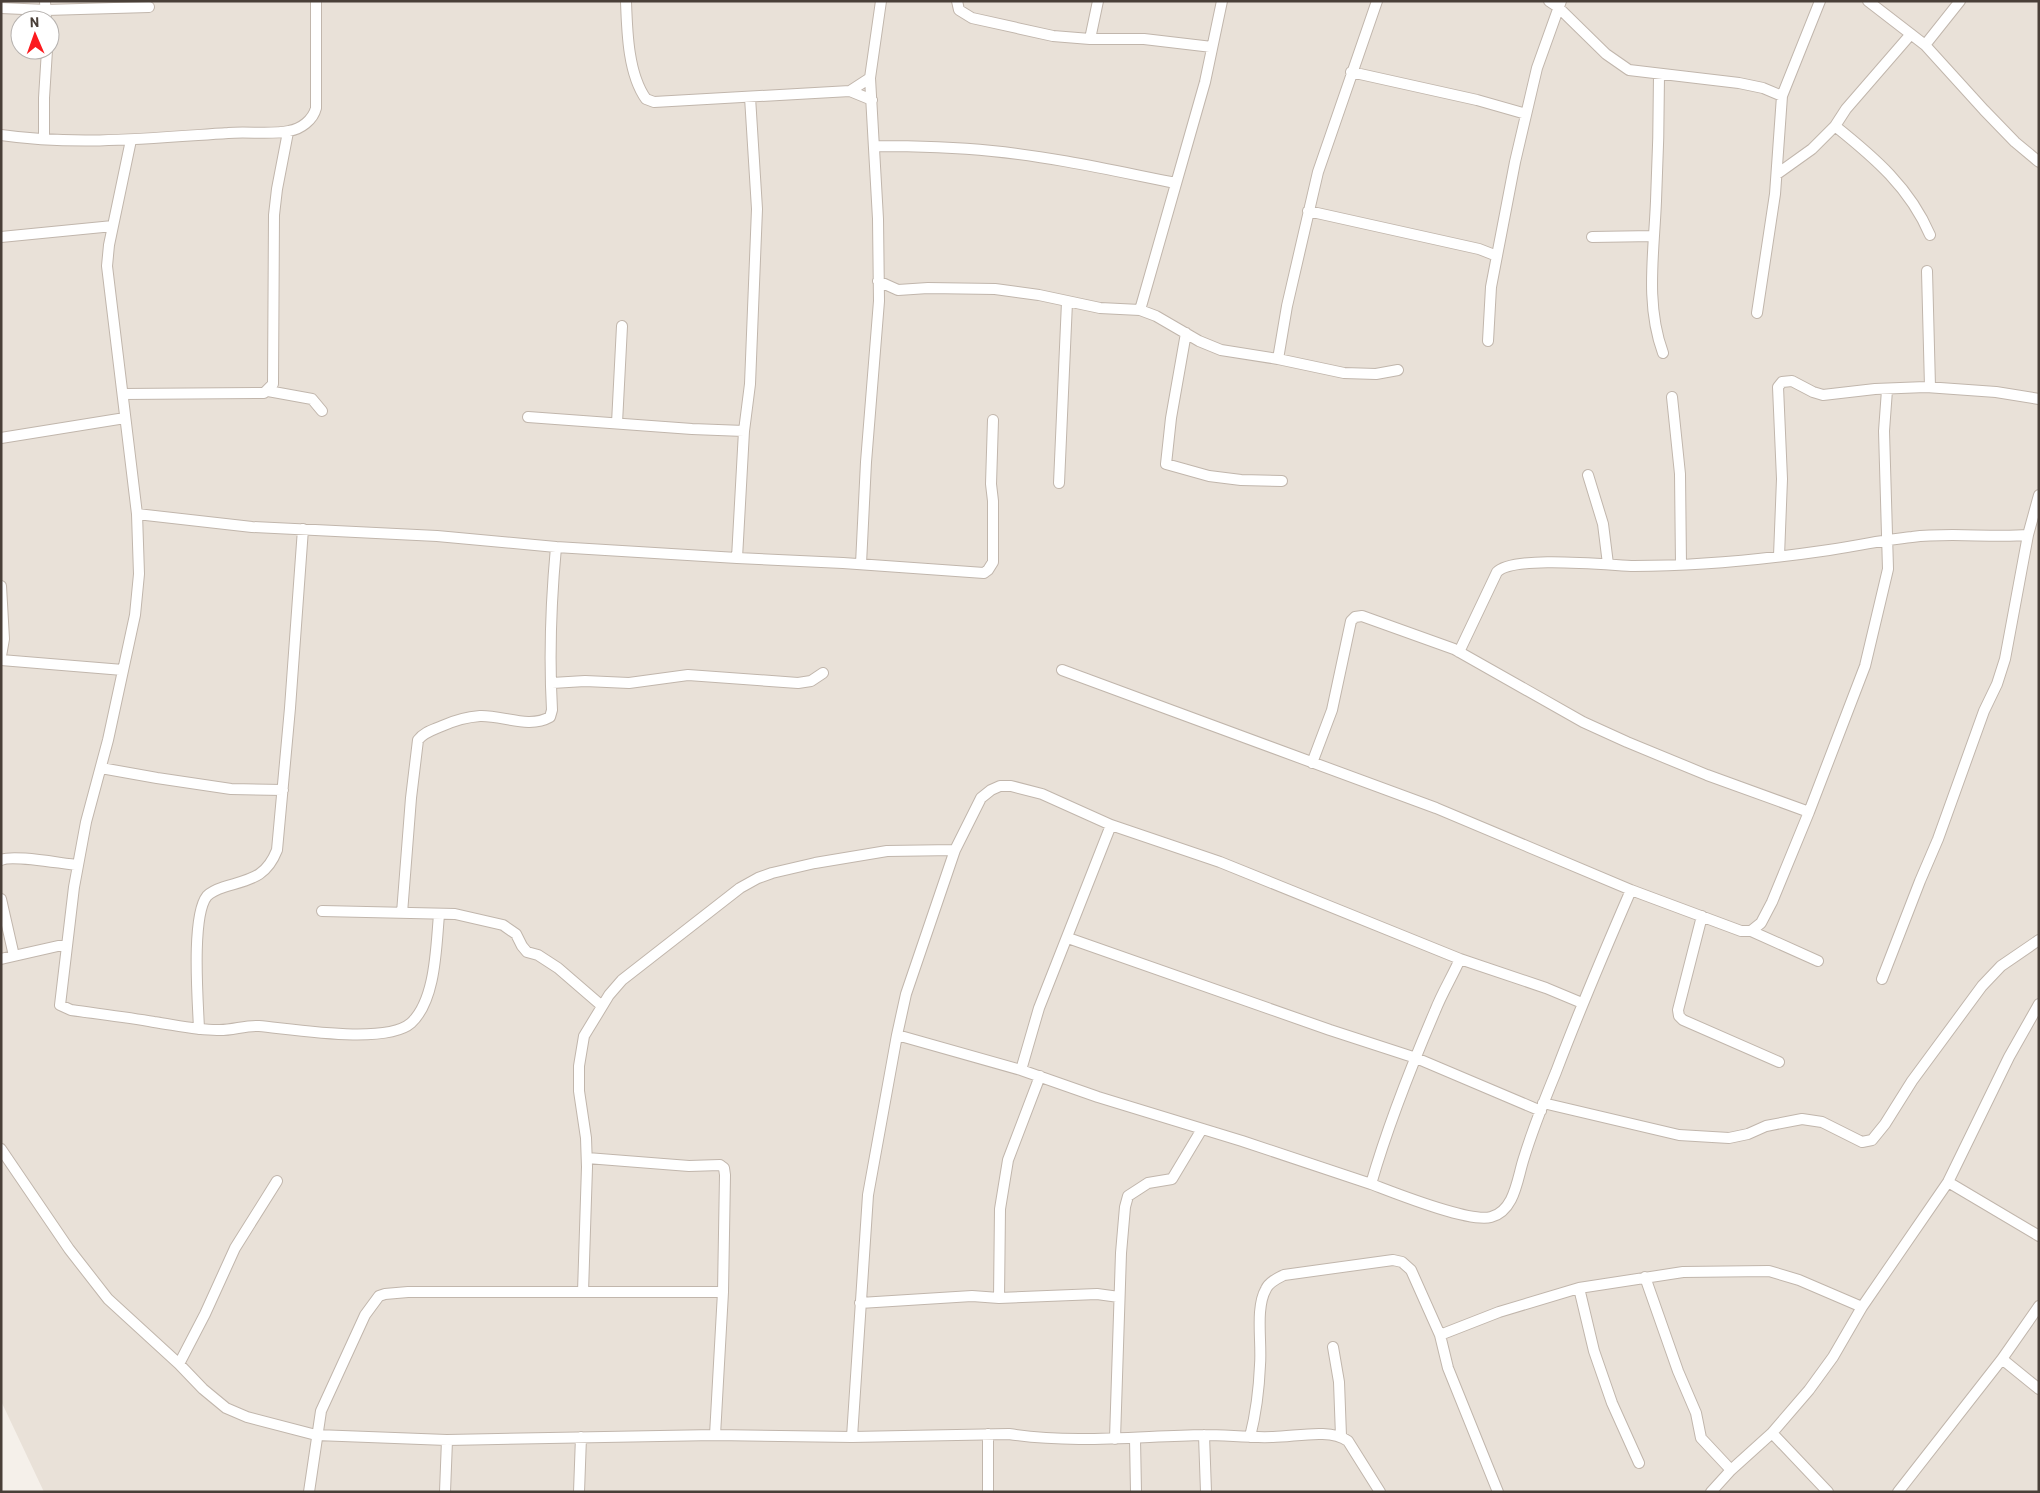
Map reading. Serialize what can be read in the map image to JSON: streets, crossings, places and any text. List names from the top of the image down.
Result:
{
  "north": "top"
}
